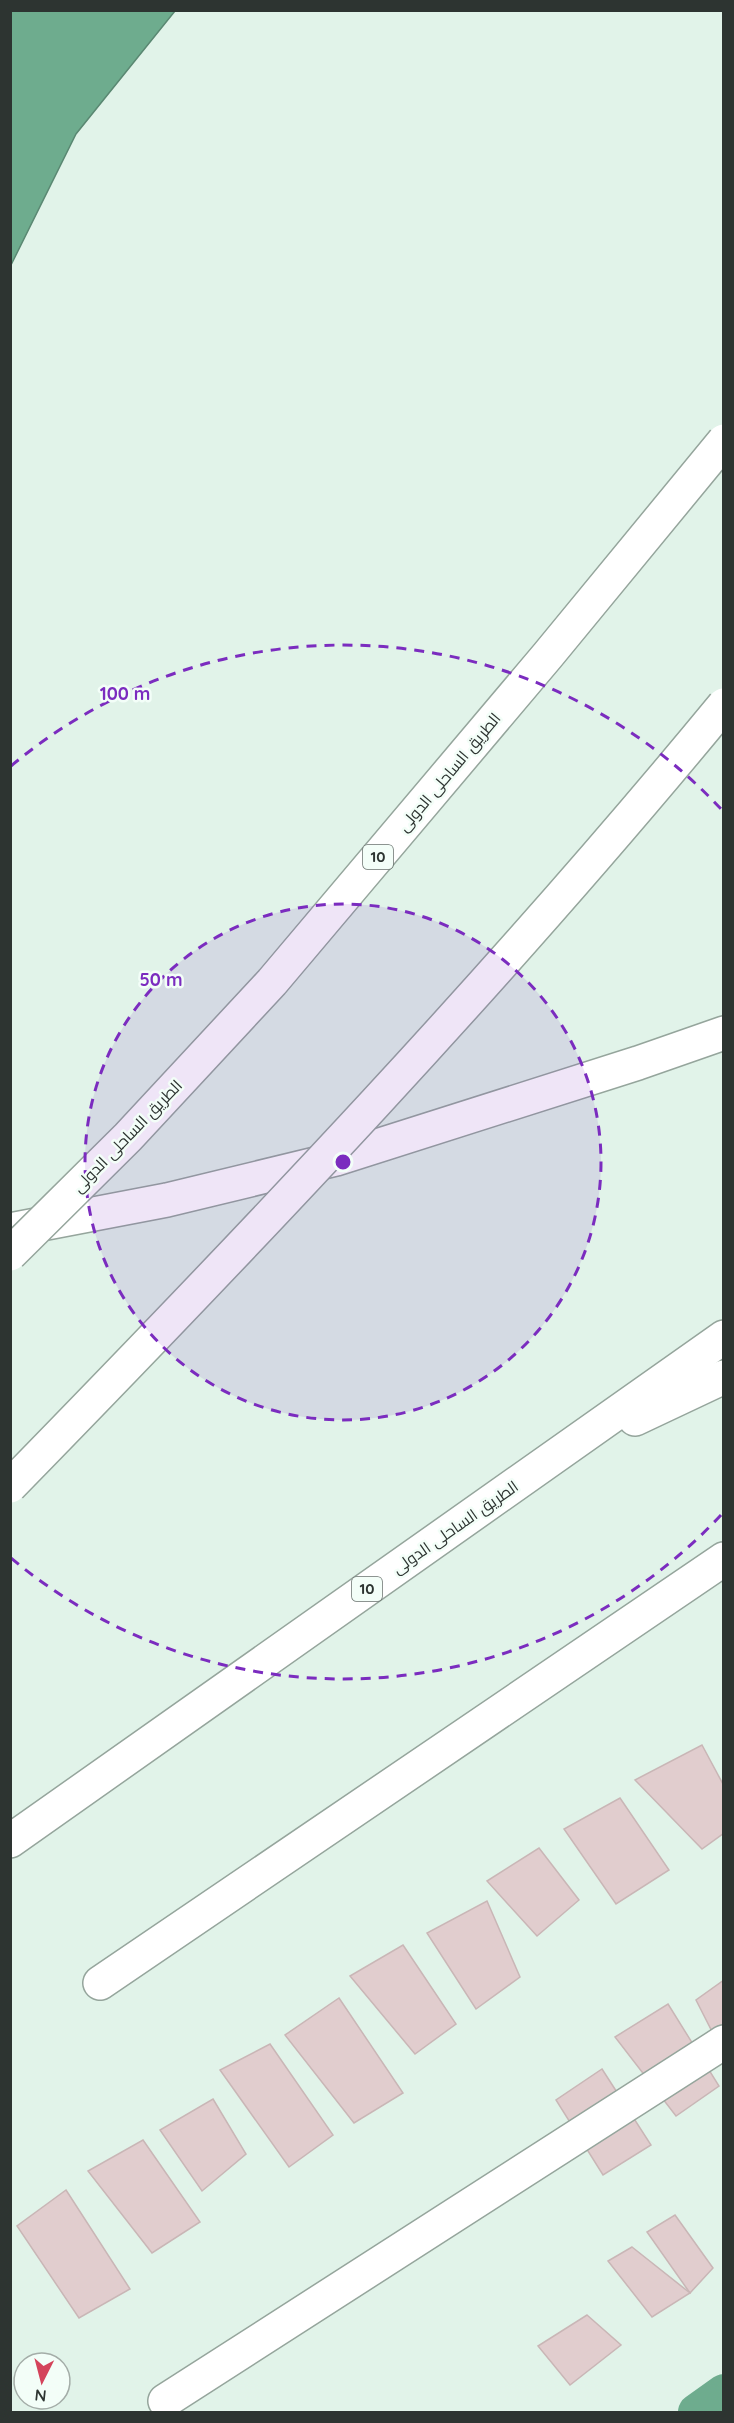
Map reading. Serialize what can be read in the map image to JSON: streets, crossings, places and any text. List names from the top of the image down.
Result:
{
  "streets": {
    "main road": ["الطريق الساحلى الدولى", "10"]
  },
  "north": "bottom",
  "rings": ["100 m", "50 m"]
}
